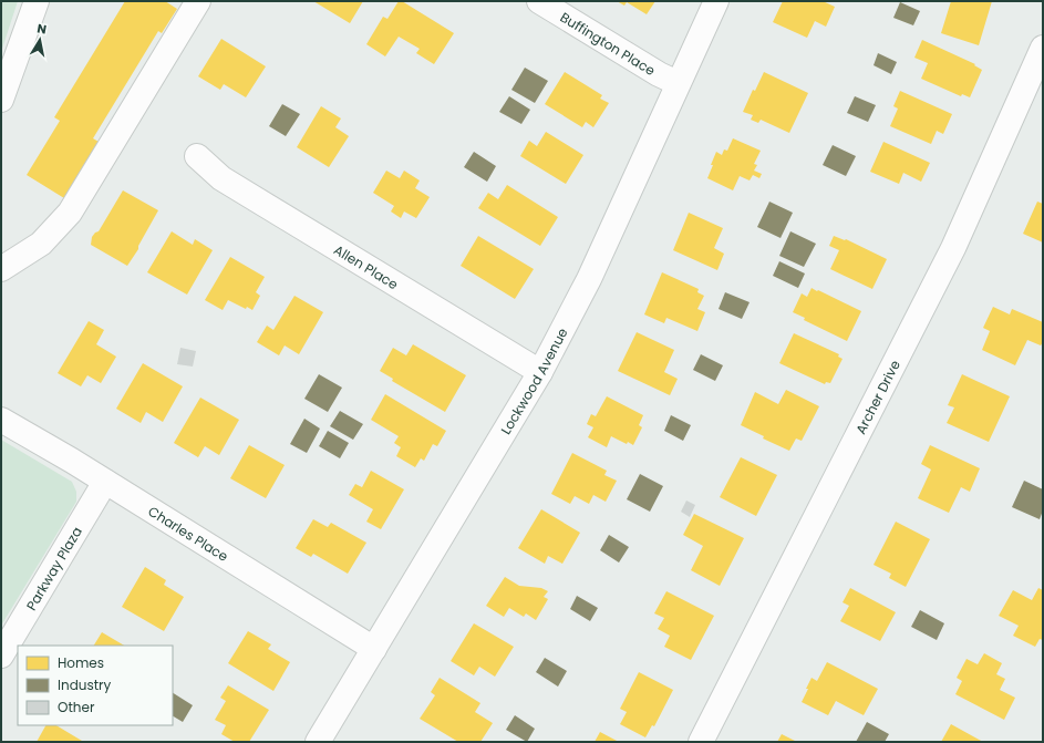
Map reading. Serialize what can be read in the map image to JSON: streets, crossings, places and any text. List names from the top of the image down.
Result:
{
  "streets": {
    "street": [
      "Buffington Place",
      "Allen Place",
      "Lockwood Avenue",
      "Archer Drive",
      "Charles Place",
      "Parkway Plaza"
    ]
  },
  "crossings": [
    ["Buffington Place", "Lockwood Avenue"],
    ["Allen Place", "Lockwood Avenue"],
    ["Lockwood Avenue", "Charles Place"],
    ["Charles Place", "Parkway Plaza"]
  ],
  "legend": ["Homes", "Industry", "Other"],
  "north": "top"
}
